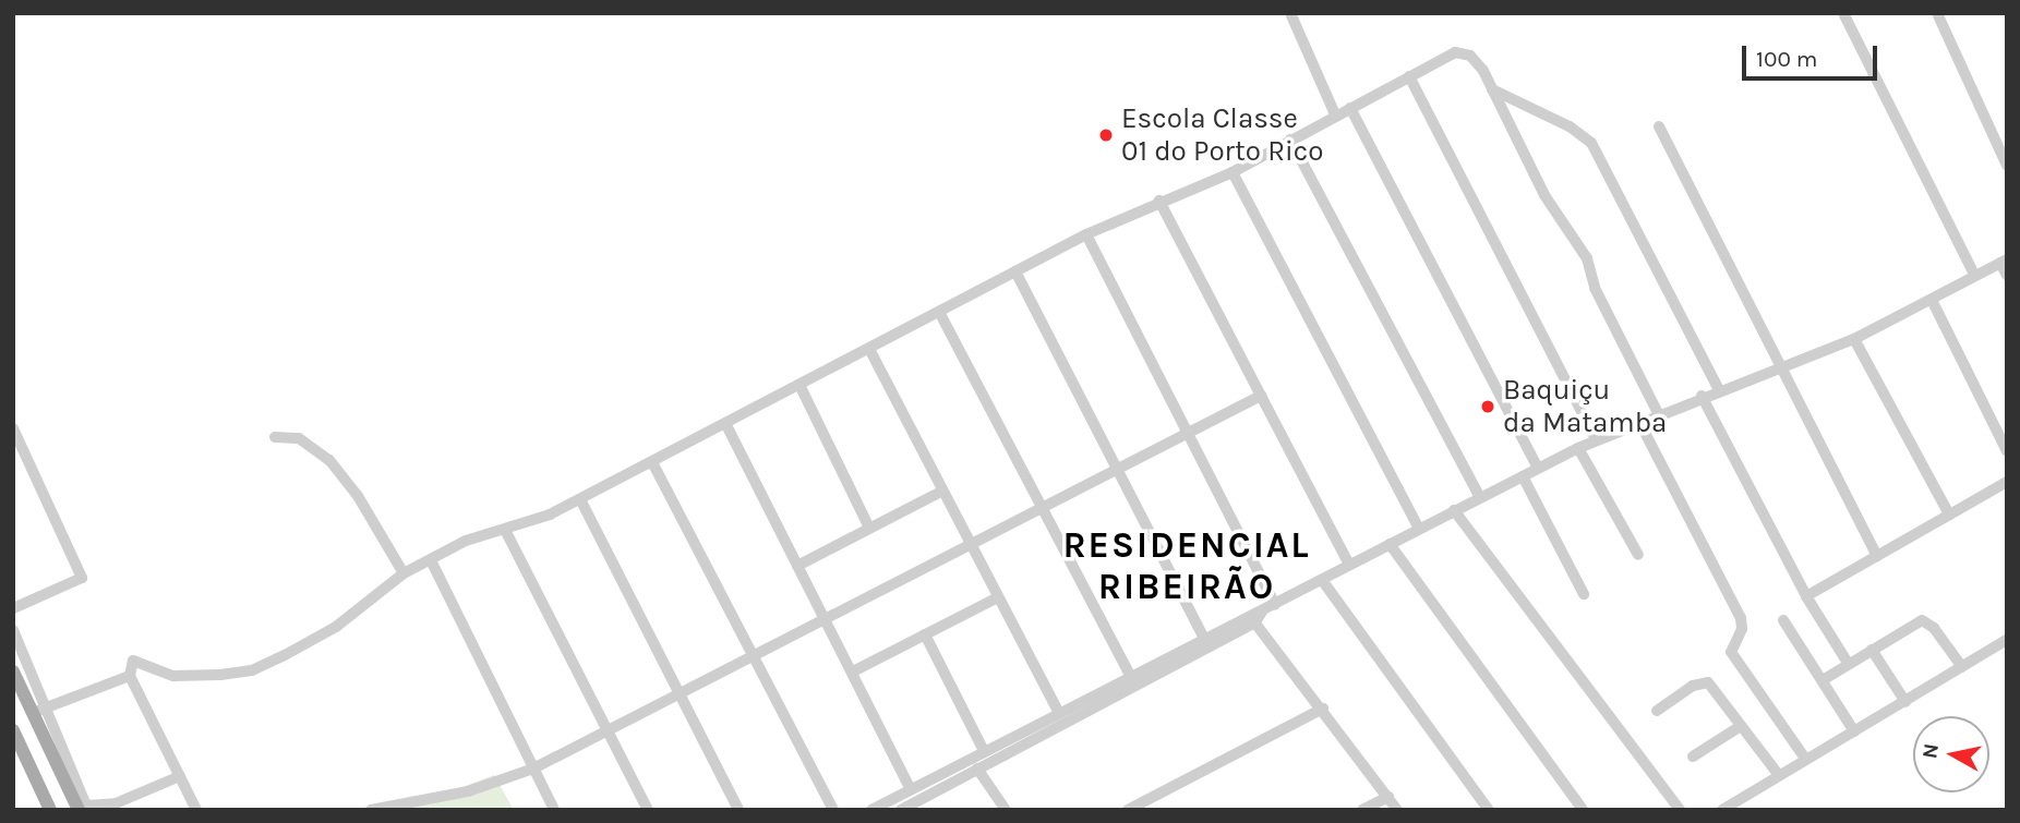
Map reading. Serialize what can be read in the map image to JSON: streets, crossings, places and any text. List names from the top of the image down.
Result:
{
  "districts": ["RESIDENCIAL RIBEIRÃO"],
  "places": ["Escola Classe 01 do Porto Rico", "Baquiçu da Matamba"],
  "scale_bar": "100 m",
  "north": "left"
}
